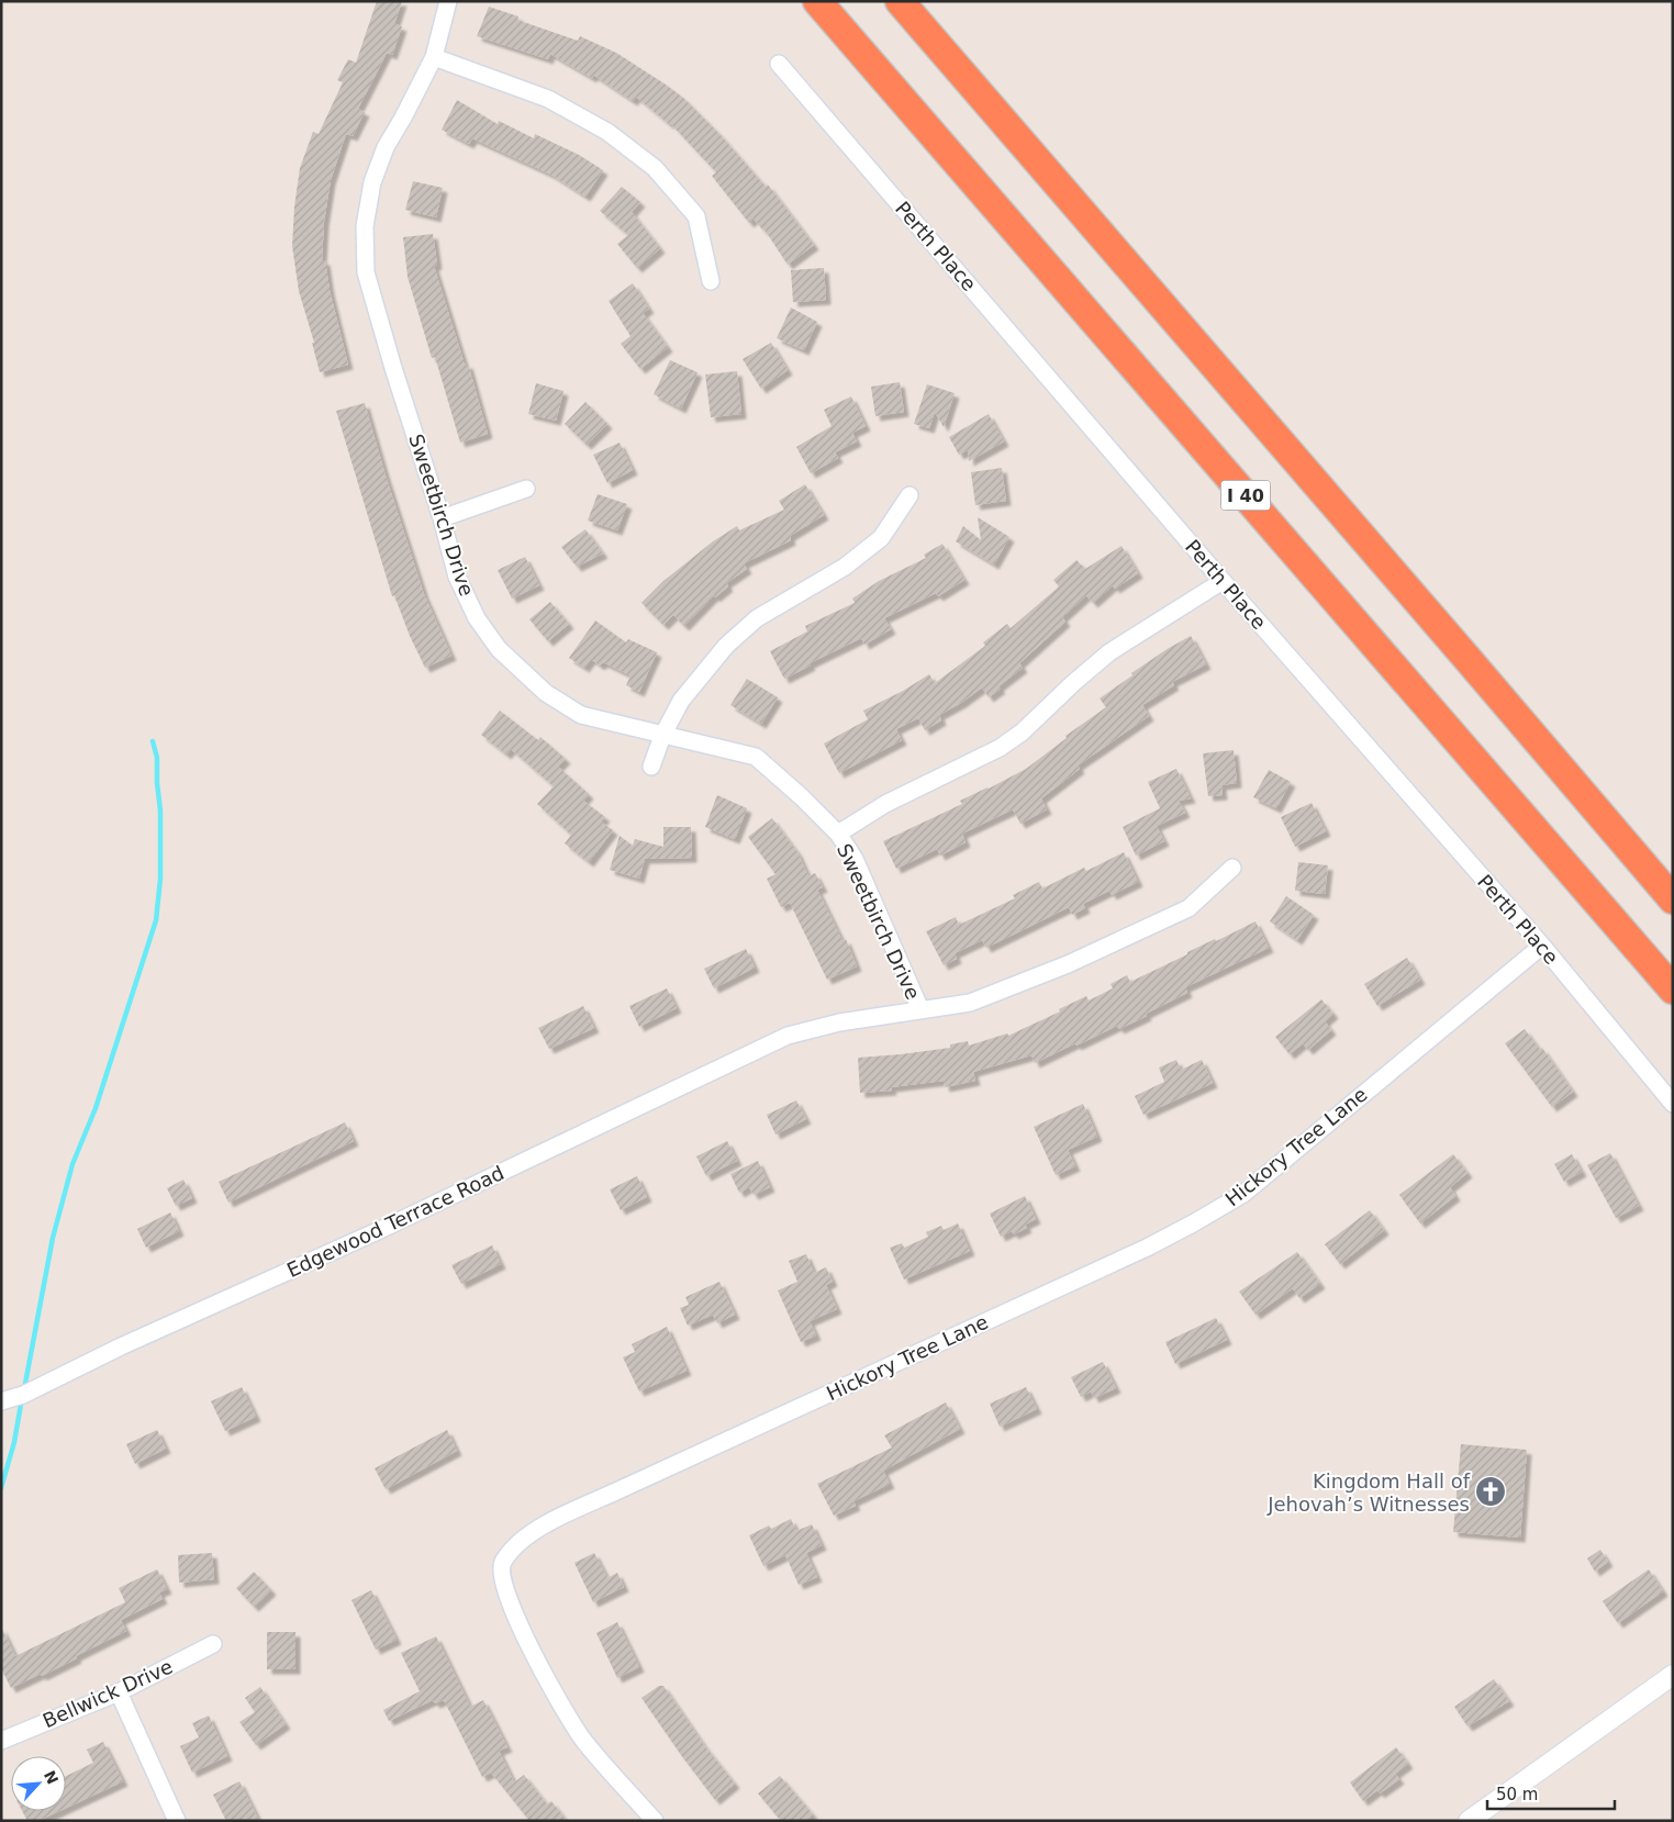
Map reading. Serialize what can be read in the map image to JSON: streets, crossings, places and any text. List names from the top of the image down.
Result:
{
  "streets": {
    "highway": ["I 40"],
    "street": [
      "Perth Place",
      "Sweetbirch Drive",
      "Hickory Tree Lane",
      "Edgewood Terrace Road",
      "Bellwick Drive"
    ]
  },
  "crossings": [
    ["Perth Place", "Hickory Tree Lane"],
    ["Sweetbirch Drive", "Edgewood Terrace Road"]
  ],
  "places": {
    "church": ["Kingdom Hall of Jehovah’s Witnesses"]
  },
  "scale_bar": "50 m",
  "north": "top right"
}
